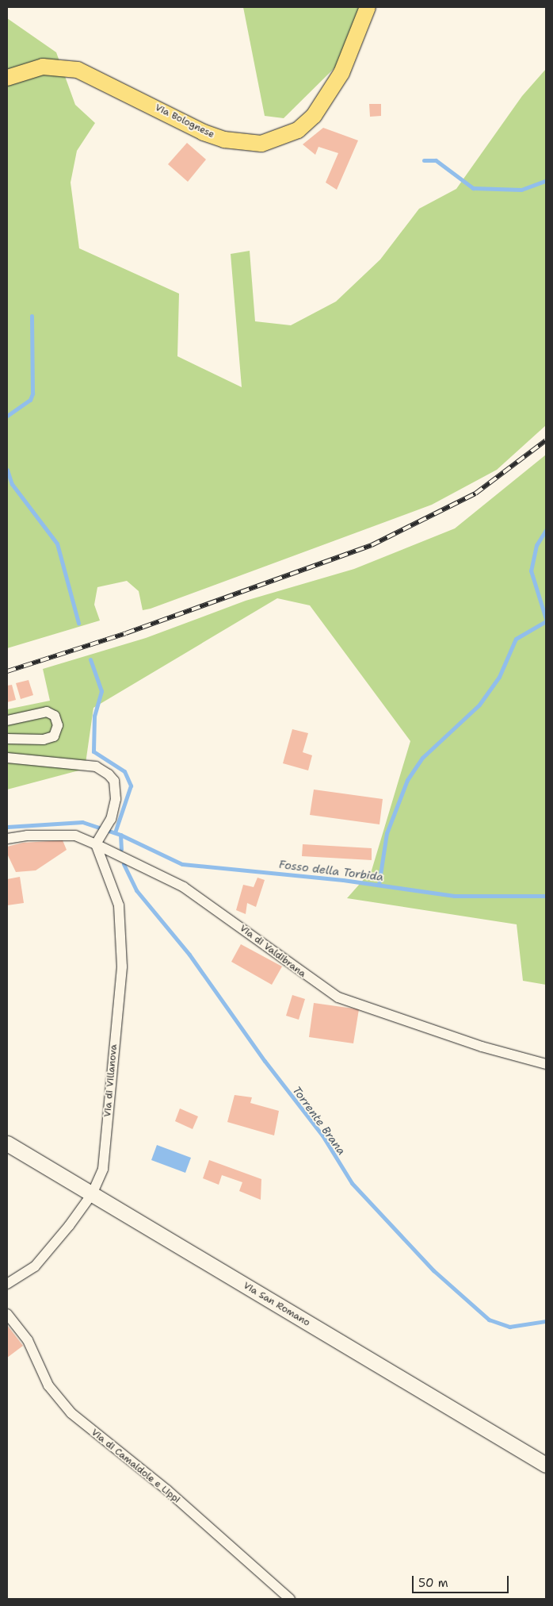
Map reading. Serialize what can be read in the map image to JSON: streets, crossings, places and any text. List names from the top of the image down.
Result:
{
  "streets": {
    "main road": ["Via Bolognese"],
    "street": [
      "Via di Valdibrana",
      "Via di Villanova",
      "Via San Romano",
      "Via di Camaldole e Lippi"
    ]
  },
  "crossings": [
    ["Via di Valdibrana", "Via di Villanova"],
    ["Via di Villanova", "Via San Romano"]
  ],
  "water": ["Fosso della Torbida", "Torrente Brana"],
  "scale_bar": "50 m"
}
